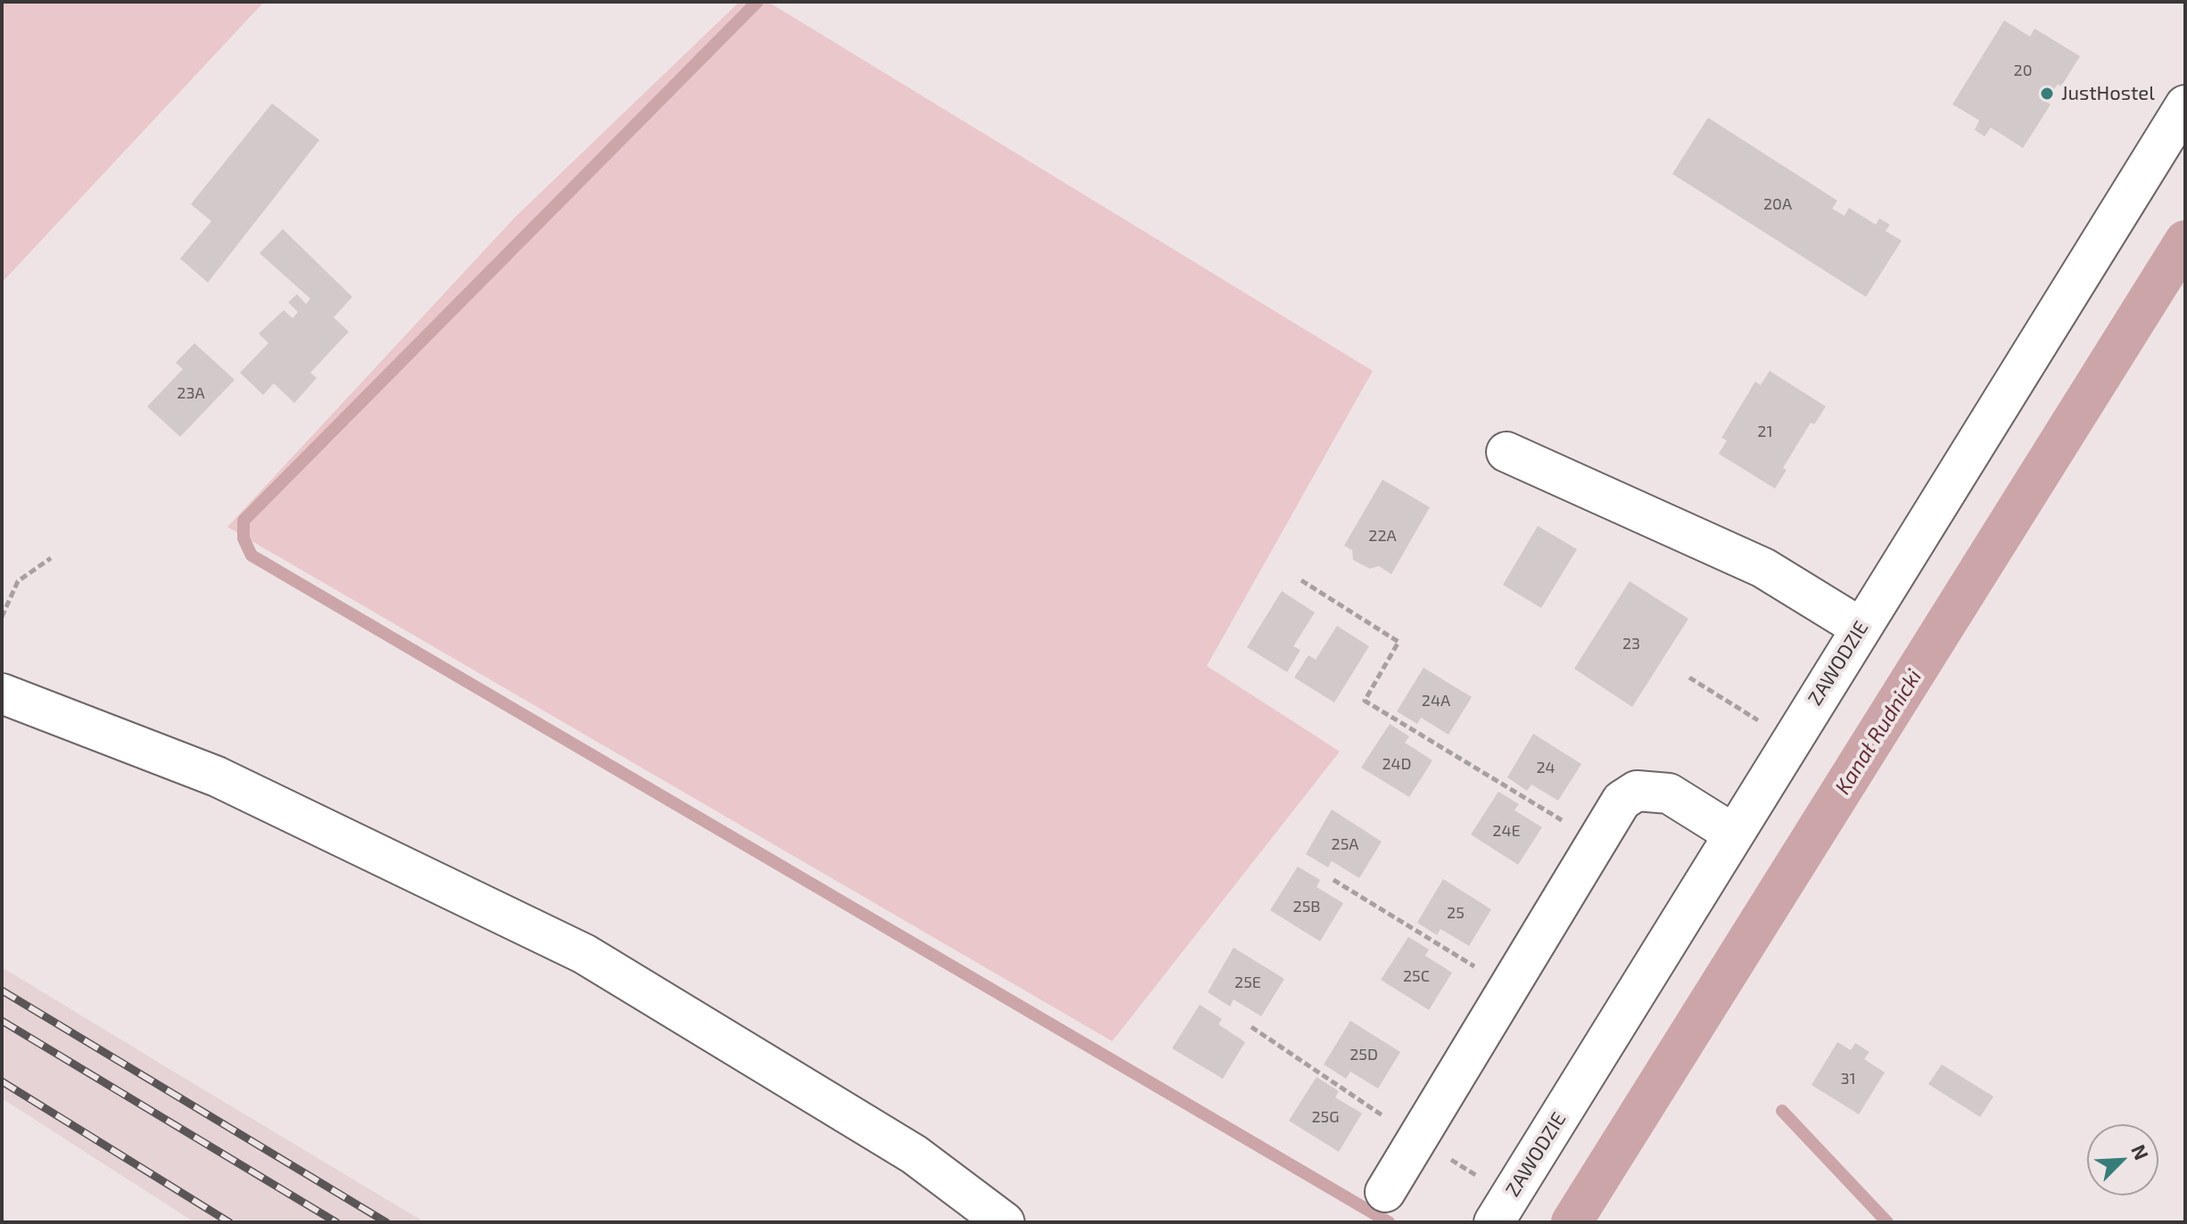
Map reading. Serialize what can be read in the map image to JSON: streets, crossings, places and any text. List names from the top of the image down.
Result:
{
  "streets": {
    "street": ["ZAWODZIE"]
  },
  "water": ["Kanał Rudnicki"],
  "places": ["JustHostel"],
  "house_numbers": [
    "20",
    "20A",
    "23A",
    "21",
    "22A",
    "23",
    "24A",
    "24D",
    "24",
    "24E",
    "25A",
    "25B",
    "25",
    "25C",
    "25E",
    "25D",
    "31",
    "25G"
  ],
  "north": "top right"
}
